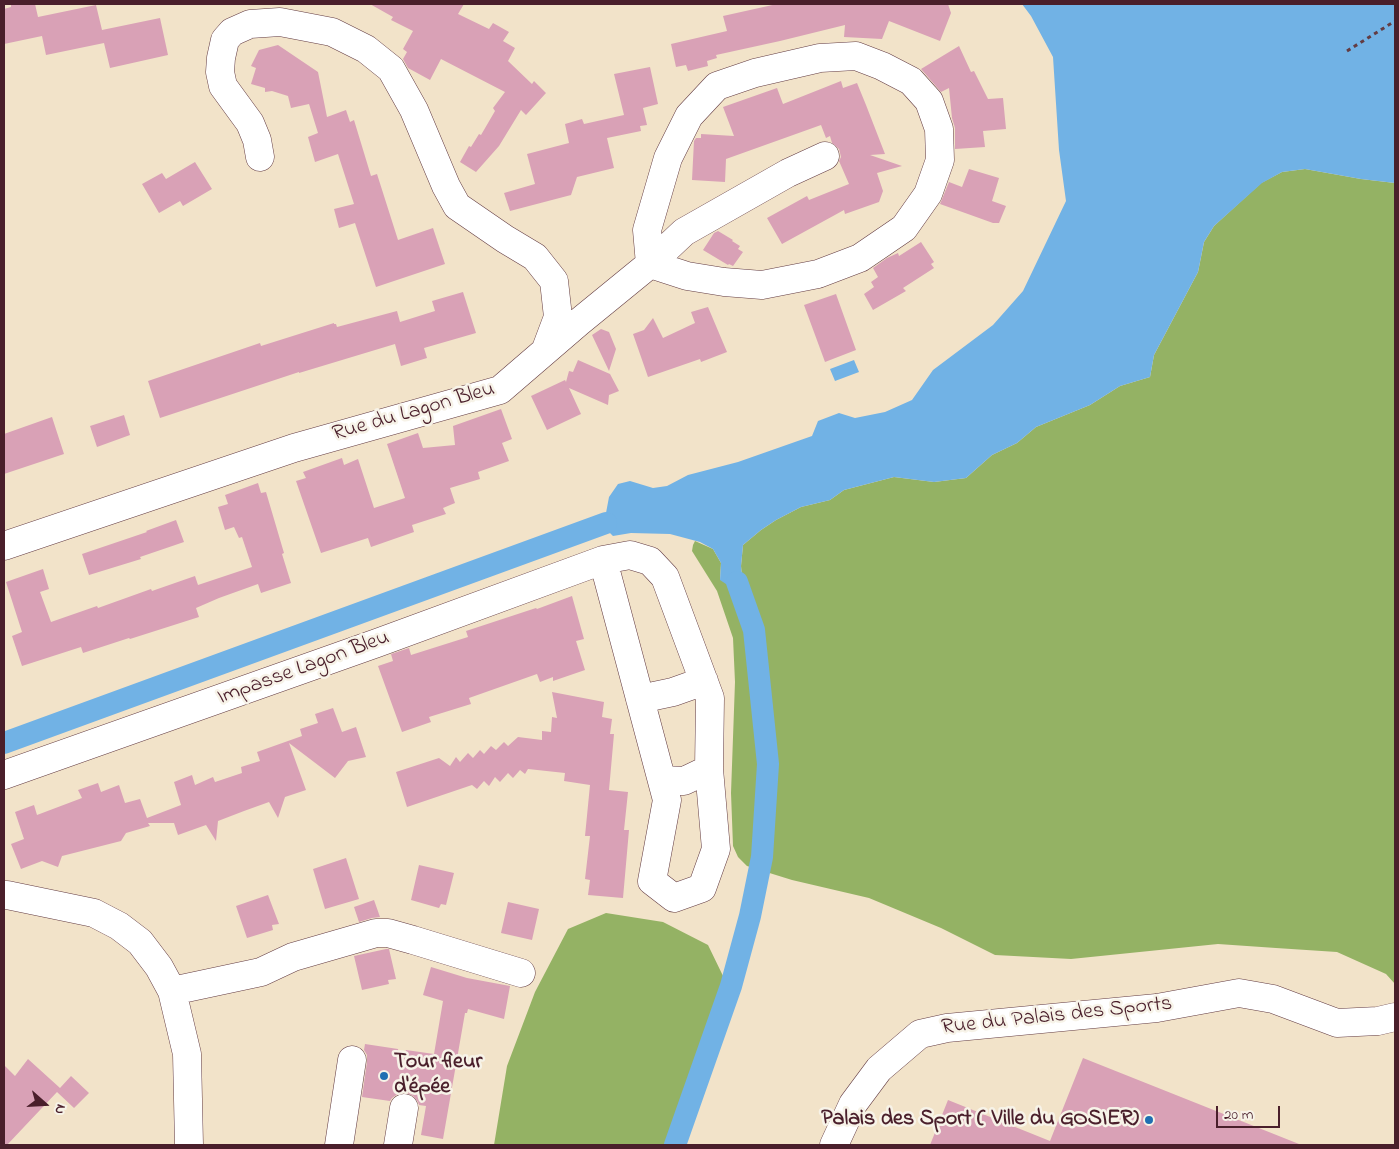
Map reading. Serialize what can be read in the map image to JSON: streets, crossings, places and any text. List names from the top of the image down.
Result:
{
  "streets": {
    "street": ["Rue du Lagon Bleu", "Impasse Lagon Bleu", "Rue du Palais des Sports"]
  },
  "places": ["Tour fleur d'épée", "Palais des Sport ( Ville du GOSIER)"],
  "scale_bar": "20 m",
  "north": "right"
}
